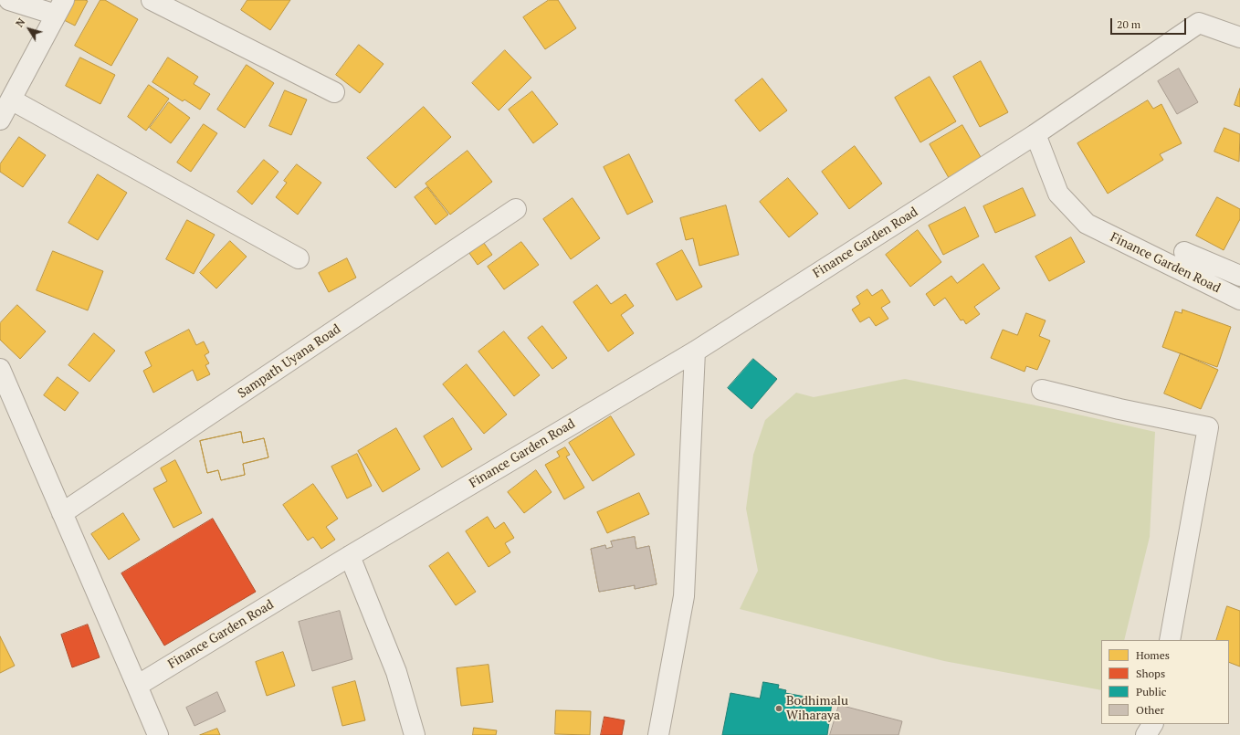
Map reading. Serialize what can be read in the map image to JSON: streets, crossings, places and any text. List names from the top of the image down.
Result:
{
  "streets": {
    "street": ["Finance Garden Road", "Sampath Uyana Road"]
  },
  "places": ["Bodhimalu Wiharaya"],
  "legend": [
    "Homes",
    "Shops",
    "Public",
    "Other"
  ],
  "scale_bar": "20 m",
  "north": "top left"
}
